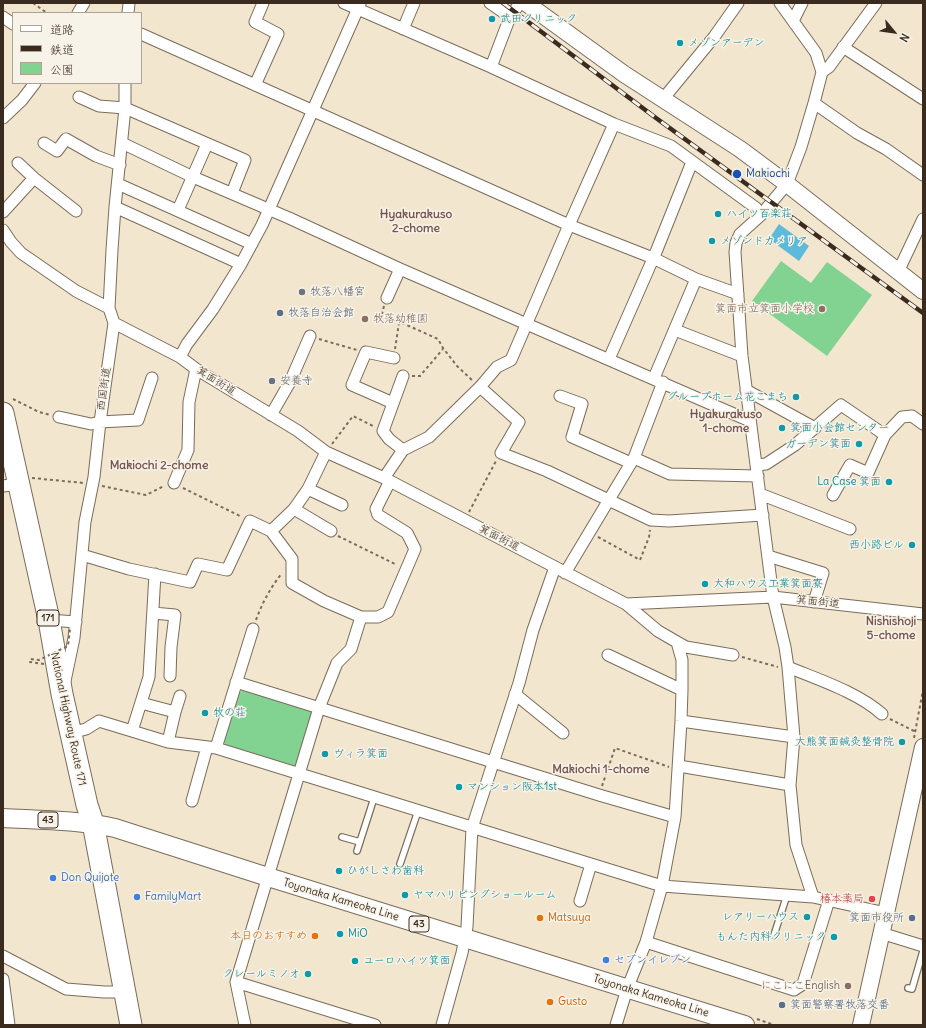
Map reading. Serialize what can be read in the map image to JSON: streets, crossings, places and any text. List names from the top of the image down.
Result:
{
  "streets": {
    "highway": ["171", "National Highway Route 171"],
    "main road": ["43", "Toyonaka Kameoka Line"],
    "street": ["箕面街道", "西国街道"]
  },
  "crossings": [
    ["箕面街道", "西国街道"],
    ["西国街道", "National Highway Route 171"],
    ["National Highway Route 171", "Toyonaka Kameoka Line"]
  ],
  "districts": [
    "Hyakurakuso 2-chome",
    "Hyakurakuso 1-chome",
    "Makiochi 2-chome",
    "Nishishoji 5-chome",
    "Makiochi 1-chome"
  ],
  "places": [
    "武田クリニック",
    "メゾンアーデン",
    "Makiochi",
    "ハイツ百楽荘",
    "メゾンドカメリア",
    "牧落八幡宮",
    "箕面市立箕面小学校",
    "牧落自治会館",
    "牧落幼稚園",
    "安養寺",
    "グループホーム花こまち",
    "箕面小会館センター",
    "ガーデン箕面",
    "La Case 箕面",
    "西小路ビル",
    "大和ハウス工業箕面寮",
    "牧の荘",
    "大熊箕面鍼灸整骨院",
    "ヴィラ箕面",
    "マンション阪本1st",
    "ひがしさわ歯科",
    "Don Quijote",
    "ヤマハリビングショールーム",
    "FamilyMart",
    "椿本薬局",
    "レアリーハウス",
    "Matsuya",
    "箕面市役所",
    "MiO",
    "本日のおすすめ",
    "もんた内科クリニック",
    "セブンイレブン",
    "ユーロハイツ箕面",
    "クレールミノオ",
    "にこにこEnglish",
    "Gusto",
    "箕面警察署牧落交番"
  ],
  "legend": ["道路", "鉄道", "公園"],
  "north": "bottom right"
}
